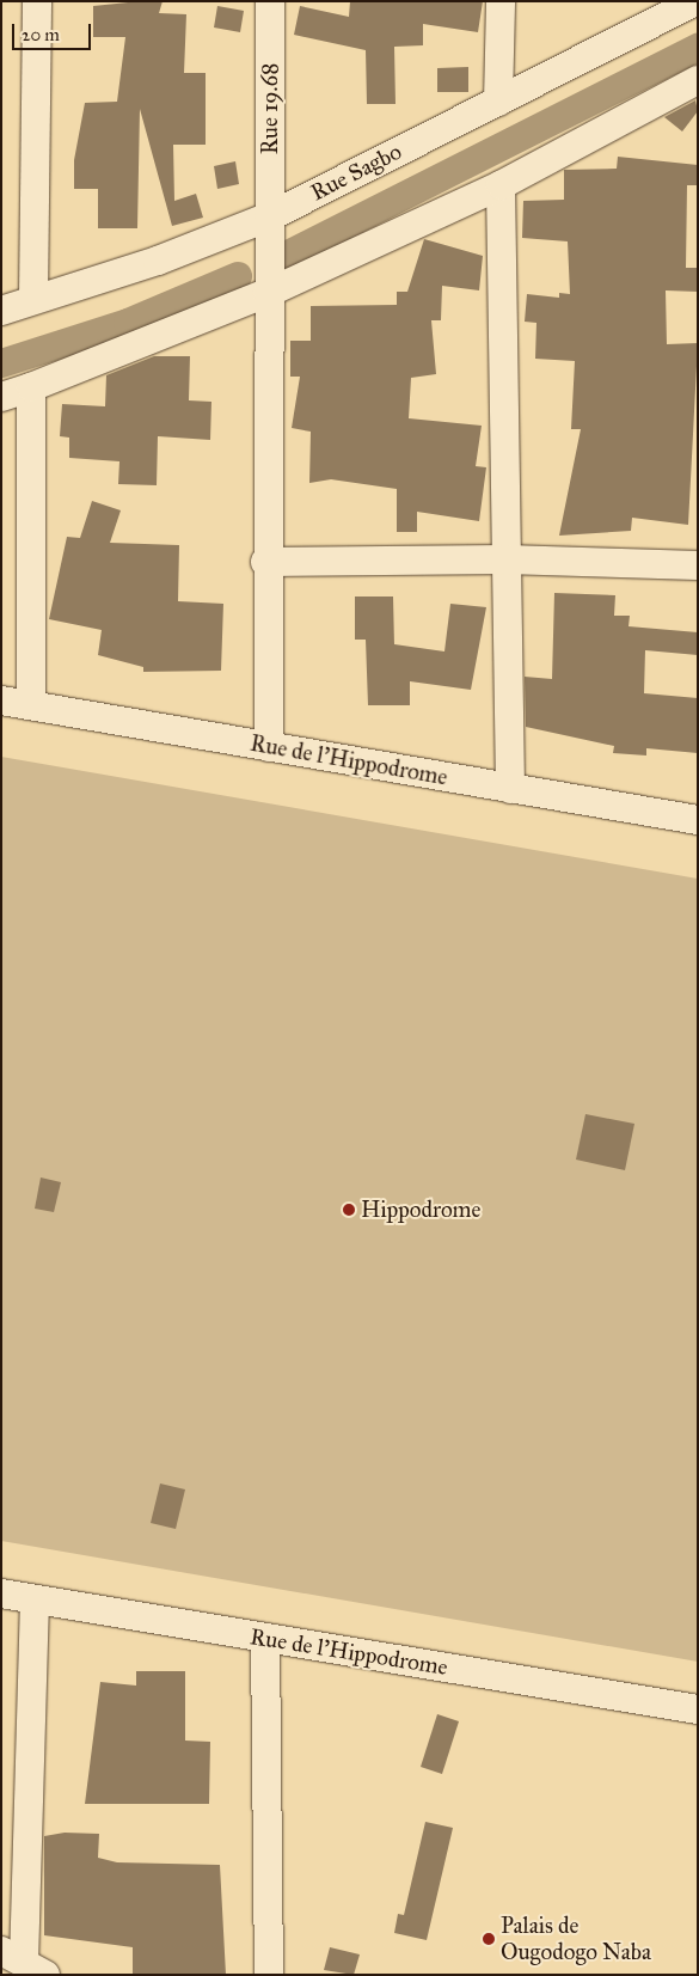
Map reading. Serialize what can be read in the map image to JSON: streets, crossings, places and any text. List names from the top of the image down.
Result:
{
  "streets": {
    "street": ["Rue 19.68", "Rue Sagbo", "Rue de l'Hippodrome"]
  },
  "crossings": [
    ["Rue 19.68", "Rue Sagbo"],
    ["Rue 19.68", "Rue de l'Hippodrome"]
  ],
  "places": ["Hippodrome", "Palais de Ougodogo Naba"],
  "scale_bar": "20 m"
}
